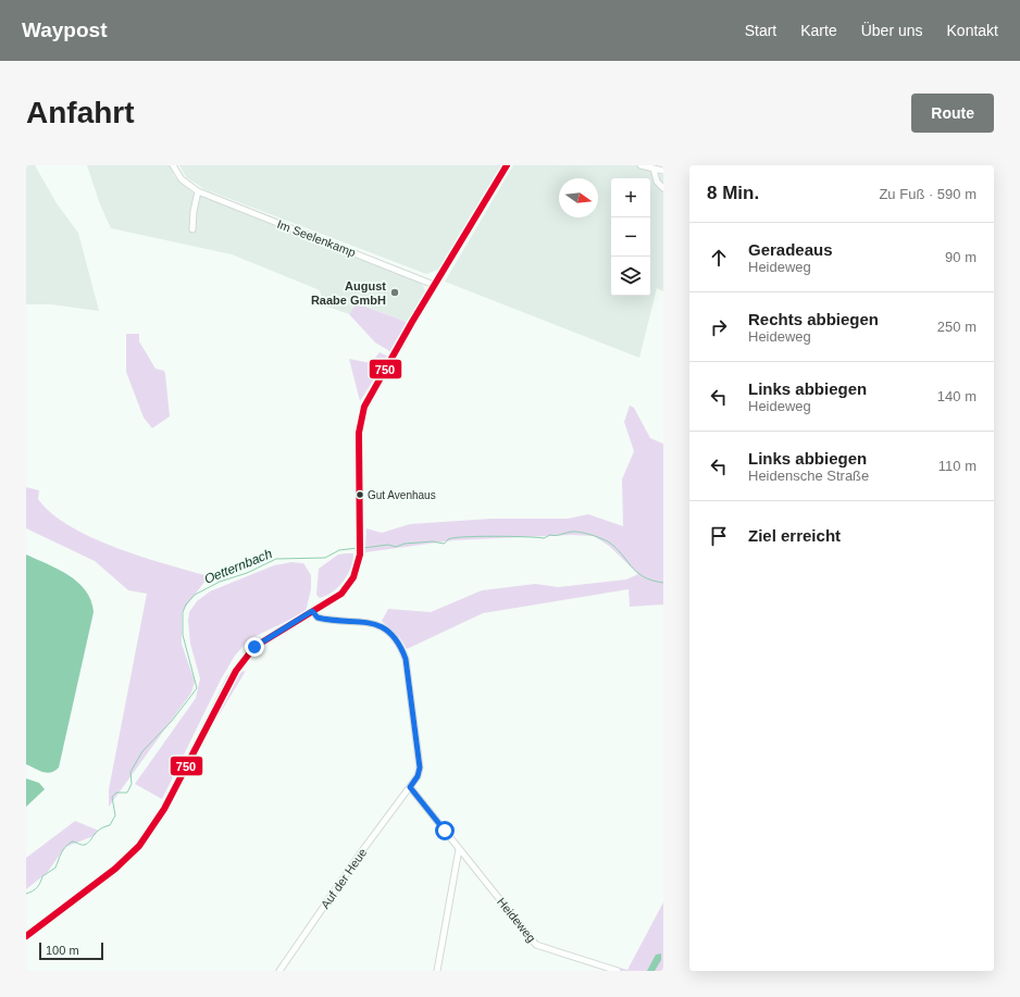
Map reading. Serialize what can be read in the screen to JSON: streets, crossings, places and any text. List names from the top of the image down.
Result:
{
  "streets": {
    "street": ["Im Seelenkamp", "Auf der Heue", "Heideweg"]
  },
  "crossings": [
    ["Auf der Heue", "Heideweg"]
  ],
  "water": ["Oetternbach"],
  "places": ["August Raabe GmbH", "Gut Avenhaus"],
  "lines": ["transit line 750"],
  "scale_bar": "100 m",
  "north": "right",
  "page": {
    "header": "Waypost",
    "nav": [
      "Start",
      "Karte",
      "Über uns",
      "Kontakt"
    ],
    "buttons": "Route",
    "title": "Anfahrt",
    "heading": ["8 Min.", "Zu Fuß · 590 m"],
    "map_buttons": ["+", "−"],
    "list": [
      ["Geradeaus", "Heideweg", "90 m"],
      ["Rechts abbiegen", "Heideweg", "250 m"],
      ["Links abbiegen", "Heideweg", "140 m"],
      ["Links abbiegen", "Heidensche Straße", "110 m"],
      "Ziel erreicht"
    ],
    "scale": "100 m"
  }
}
